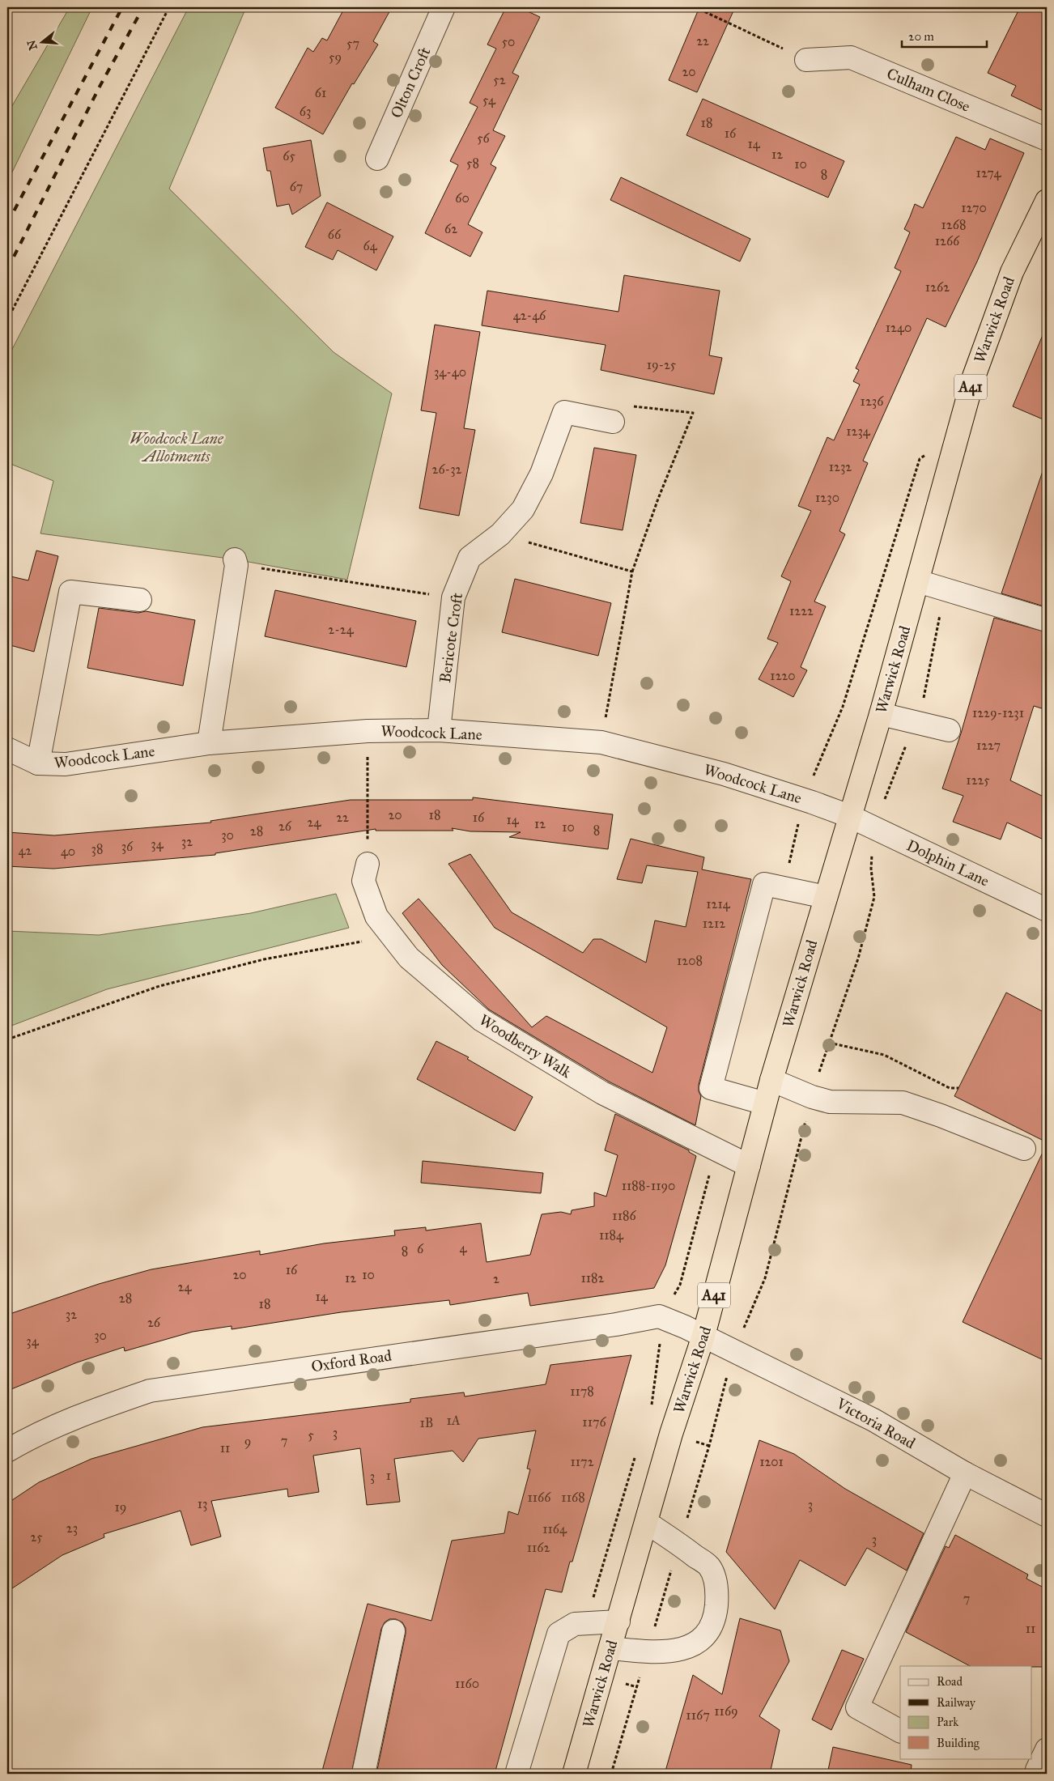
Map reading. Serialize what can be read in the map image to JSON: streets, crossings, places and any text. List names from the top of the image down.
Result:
{
  "streets": {
    "highway": ["Warwick Road", "A41"],
    "street": [
      "Olton Croft",
      "Culham Close",
      "Bericote Croft",
      "Woodcock Lane",
      "Dolphin Lane",
      "Woodberry Walk",
      "Oxford Road",
      "Victoria Road"
    ]
  },
  "crossings": [
    ["Warwick Road", "Woodcock Lane"],
    ["Warwick Road", "Dolphin Lane"],
    ["Warwick Road", "Woodberry Walk"],
    ["Warwick Road", "Oxford Road"],
    ["Warwick Road", "Victoria Road"],
    ["Bericote Croft", "Woodcock Lane"],
    ["Woodcock Lane", "Dolphin Lane"],
    ["Oxford Road", "Victoria Road"]
  ],
  "parks": ["Woodcock Lane Allotments"],
  "house_numbers": [
    "22",
    "50",
    "57",
    "59",
    "20",
    "52",
    "61",
    "54",
    "63",
    "18",
    "16",
    "56",
    "14",
    "12",
    "65",
    "58",
    "10",
    "1274",
    "8",
    "67",
    "60",
    "1270",
    "1268",
    "62",
    "66",
    "1266",
    "64",
    "1262",
    "42-46",
    "1240",
    "19-25",
    "34-40",
    "1236",
    "1234",
    "1232",
    "26-32",
    "1230",
    "1222",
    "2-24",
    "1220",
    "1229-1231",
    "1227",
    "1225",
    "20",
    "18",
    "22",
    "16",
    "14",
    "24",
    "12",
    "26",
    "10",
    "8",
    "28",
    "30",
    "32",
    "34",
    "36",
    "38",
    "42",
    "40",
    "1214",
    "1212",
    "1208",
    "1188-1190",
    "1186",
    "1184",
    "4",
    "6",
    "8",
    "16",
    "20",
    "10",
    "12",
    "1182",
    "2",
    "24",
    "14",
    "28",
    "18",
    "32",
    "26",
    "30",
    "34",
    "1178",
    "1A",
    "1176",
    "1B",
    "3",
    "5",
    "7",
    "9",
    "11",
    "1172",
    "1201",
    "1",
    "3",
    "1166",
    "1168",
    "13",
    "3",
    "19",
    "23",
    "1164",
    "25",
    "3",
    "1162",
    "7",
    "11",
    "1160",
    "1169",
    "1167"
  ],
  "legend": [
    "Road",
    "Railway",
    "Park",
    "Building"
  ],
  "scale_bar": "20 m",
  "north": "left"
}
